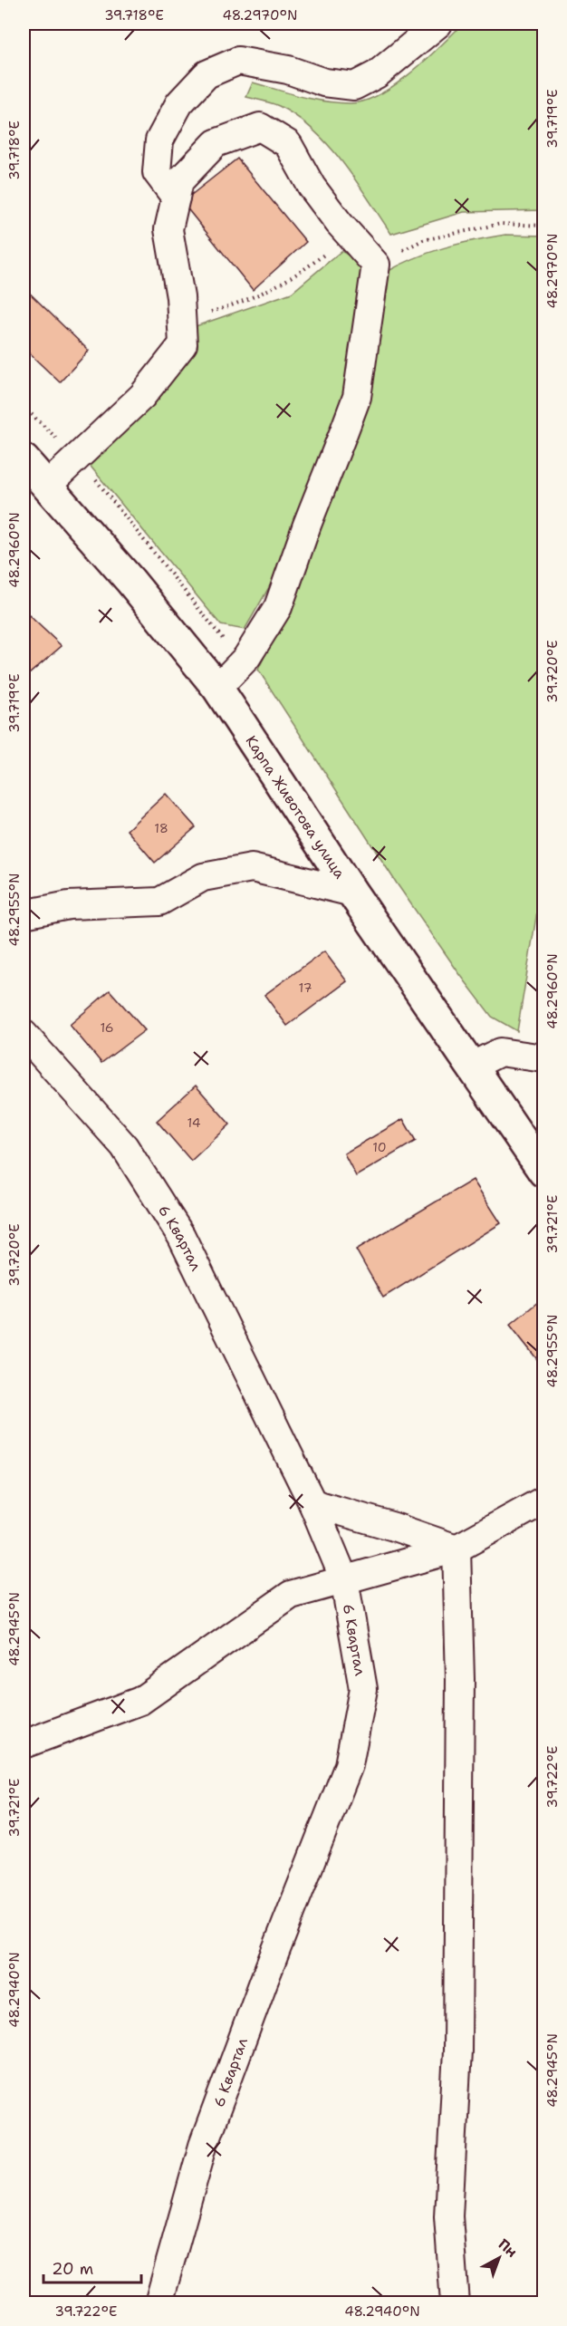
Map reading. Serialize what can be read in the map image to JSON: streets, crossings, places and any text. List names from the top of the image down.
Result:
{
  "streets": {
    "main road": ["Карпа Животова улица"],
    "street": ["6 Квартал"]
  },
  "house_numbers": [
    "18",
    "17",
    "16",
    "14",
    "10"
  ],
  "scale_bar": "20 m",
  "north": "top right",
  "coordinates": [
    "39.718°E",
    "48.2970°N",
    "39.719°E",
    "48.2960°N",
    "39.720°E",
    "48.2955°N",
    "39.721°E",
    "48.2945°N",
    "39.722°E",
    "48.2940°N"
  ]
}
